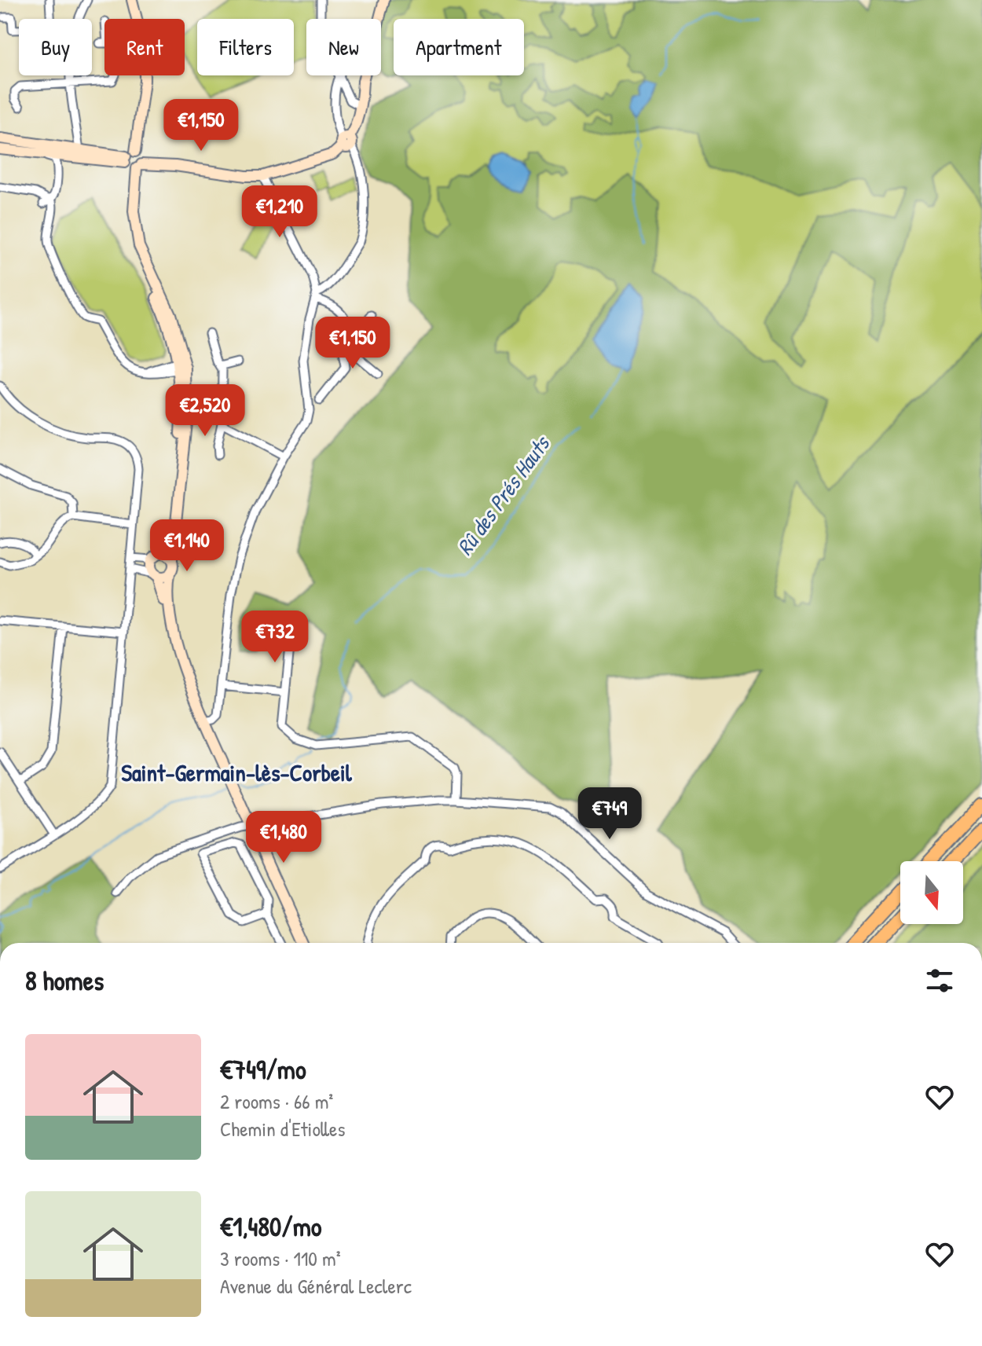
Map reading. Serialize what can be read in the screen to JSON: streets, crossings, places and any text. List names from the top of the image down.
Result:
{
  "districts": ["Saint-Germain-lès-Corbeil"],
  "water": ["Rû des Prés Hauts"],
  "north": "bottom",
  "page": {
    "chip": [
      "Buy",
      "Rent",
      "Filters",
      "New",
      "Apartment"
    ],
    "price": [
      "€1,150",
      "€1,210",
      "€1,150",
      "€2,520",
      "€1,140",
      "€732",
      "€749",
      "€1,480"
    ],
    "heading": "8 homes",
    "list": [
      {
        "name": "€749/mo",
        "note": "2 rooms · 66 m² · Chemin d'Etiolles"
      },
      {
        "name": "€1,480/mo",
        "note": "3 rooms · 110 m² · Avenue du Général Leclerc"
      }
    ]
  }
}
